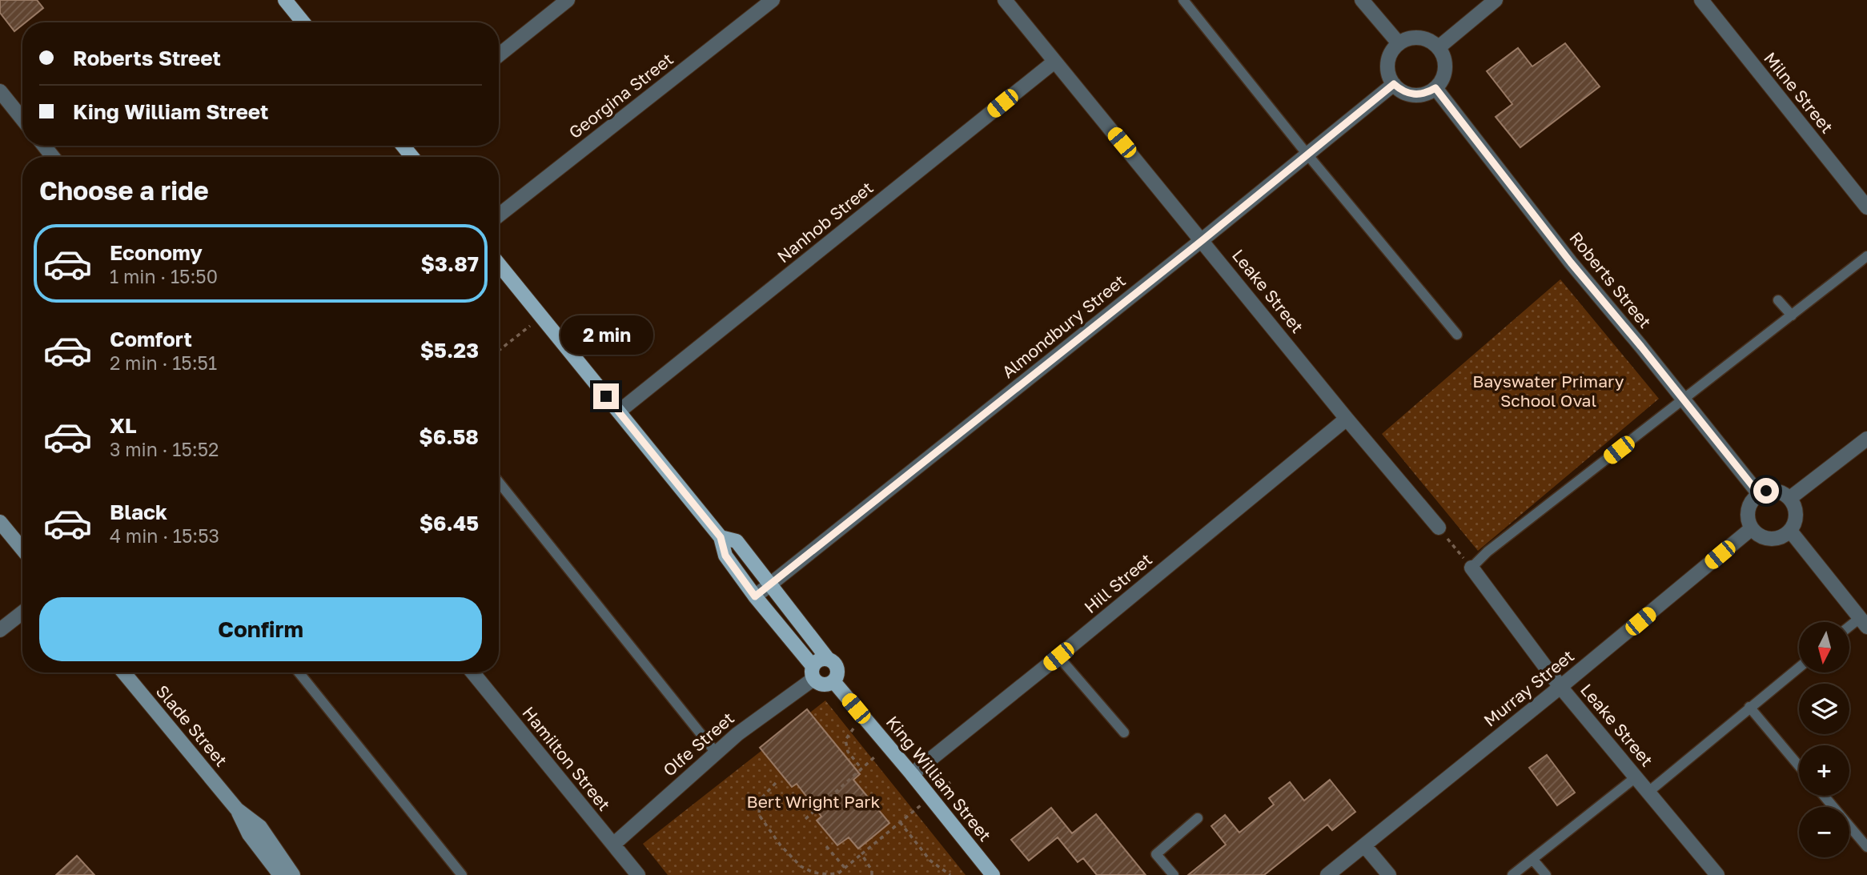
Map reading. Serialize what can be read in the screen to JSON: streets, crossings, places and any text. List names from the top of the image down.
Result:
{
  "streets": {
    "main road": ["King William Street"],
    "street": [
      "Milne Street",
      "Georgina Street",
      "Nanhob Street",
      "Roberts Street",
      "Leake Street",
      "Almondbury Street",
      "Hill Street",
      "Murray Street",
      "Slade Street",
      "Olfe Street",
      "Hamilton Street"
    ]
  },
  "crossings": [
    ["Nanhob Street", "Leake Street"],
    ["Nanhob Street", "King William Street"],
    ["Roberts Street", "Almondbury Street"],
    ["Roberts Street", "Murray Street"],
    ["Leake Street", "Almondbury Street"],
    ["Leake Street", "Hill Street"],
    ["Leake Street", "Murray Street"],
    ["Almondbury Street", "King William Street"],
    ["Hill Street", "King William Street"],
    ["Olfe Street", "Hamilton Street"],
    ["Olfe Street", "King William Street"]
  ],
  "parks": ["Bayswater Primary School Oval", "Bert Wright Park"],
  "north": "bottom",
  "page": {
    "banner": ["Roberts Street", "King William Street"],
    "heading": "Choose a ride",
    "list": [
      {
        "name": "Economy",
        "note": "1 min · 15:50",
        "value": "$3.87"
      },
      {
        "name": "Comfort",
        "note": "2 min · 15:51",
        "value": "$5.23"
      },
      {
        "name": "XL",
        "note": "3 min · 15:52",
        "value": "$6.58"
      },
      {
        "name": "Black",
        "note": "4 min · 15:53",
        "value": "$6.45"
      }
    ],
    "bubble": "2 min",
    "buttons": "Confirm",
    "map_buttons": ["+", "−"]
  }
}
